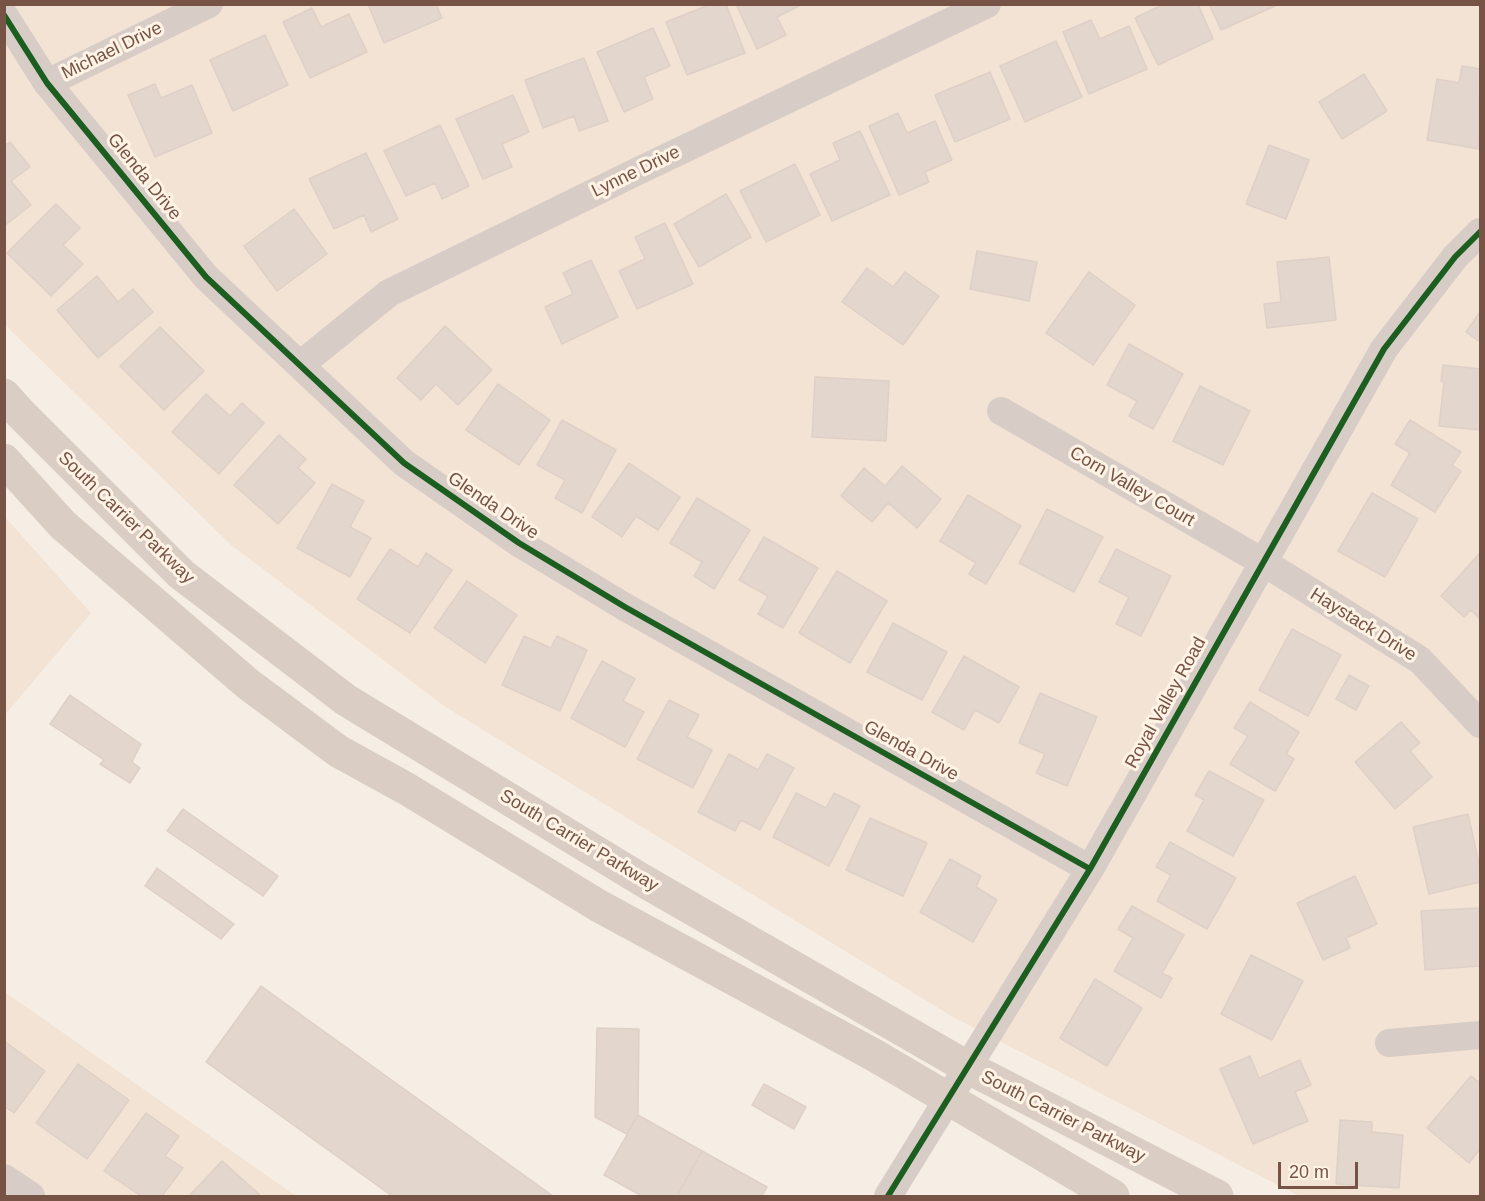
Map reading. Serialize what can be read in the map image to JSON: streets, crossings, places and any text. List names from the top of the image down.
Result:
{
  "streets": {
    "main road": ["South Carrier Parkway"],
    "street": [
      "Michael Drive",
      "Lynne Drive",
      "Glenda Drive",
      "Corn Valley Court",
      "Haystack Drive",
      "Royal Valley Road"
    ]
  },
  "crossings": [
    ["Michael Drive", "Glenda Drive"],
    ["Lynne Drive", "Glenda Drive"],
    ["Glenda Drive", "Royal Valley Road"],
    ["Corn Valley Court", "Haystack Drive"],
    ["Corn Valley Court", "Royal Valley Road"],
    ["South Carrier Parkway", "Royal Valley Road"],
    ["Haystack Drive", "Royal Valley Road"]
  ],
  "scale_bar": "20 m"
}
